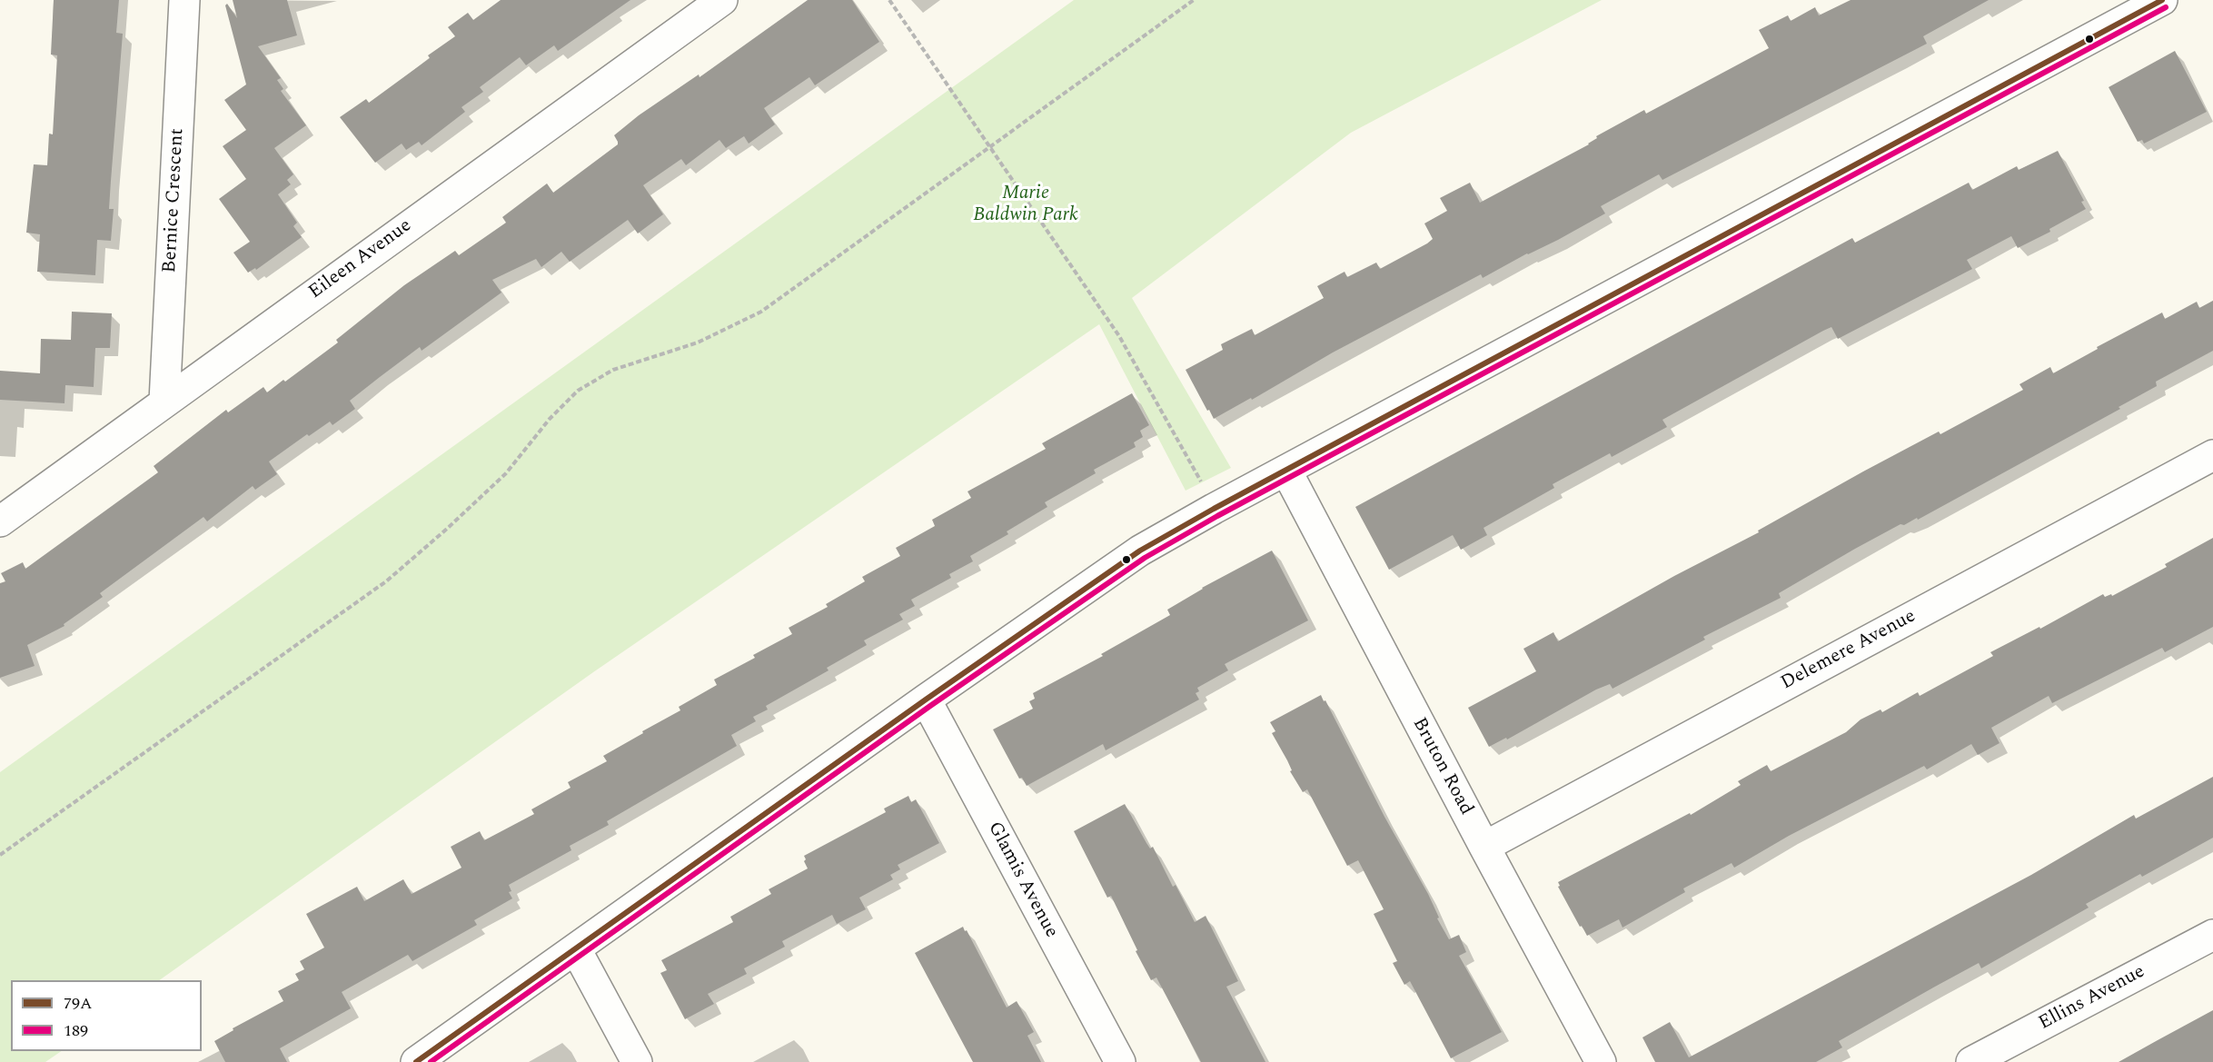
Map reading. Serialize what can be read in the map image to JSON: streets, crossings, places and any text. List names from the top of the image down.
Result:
{
  "streets": {
    "street": [
      "Bernice Crescent",
      "Eileen Avenue",
      "Delemere Avenue",
      "Bruton Road",
      "Glamis Avenue",
      "Ellins Avenue"
    ]
  },
  "crossings": [
    ["Bernice Crescent", "Eileen Avenue"],
    ["Delemere Avenue", "Bruton Road"]
  ],
  "parks": ["Marie Baldwin Park"],
  "lines": ["transit line 79A", "transit line 189"],
  "legend": ["79A", "189"]
}
